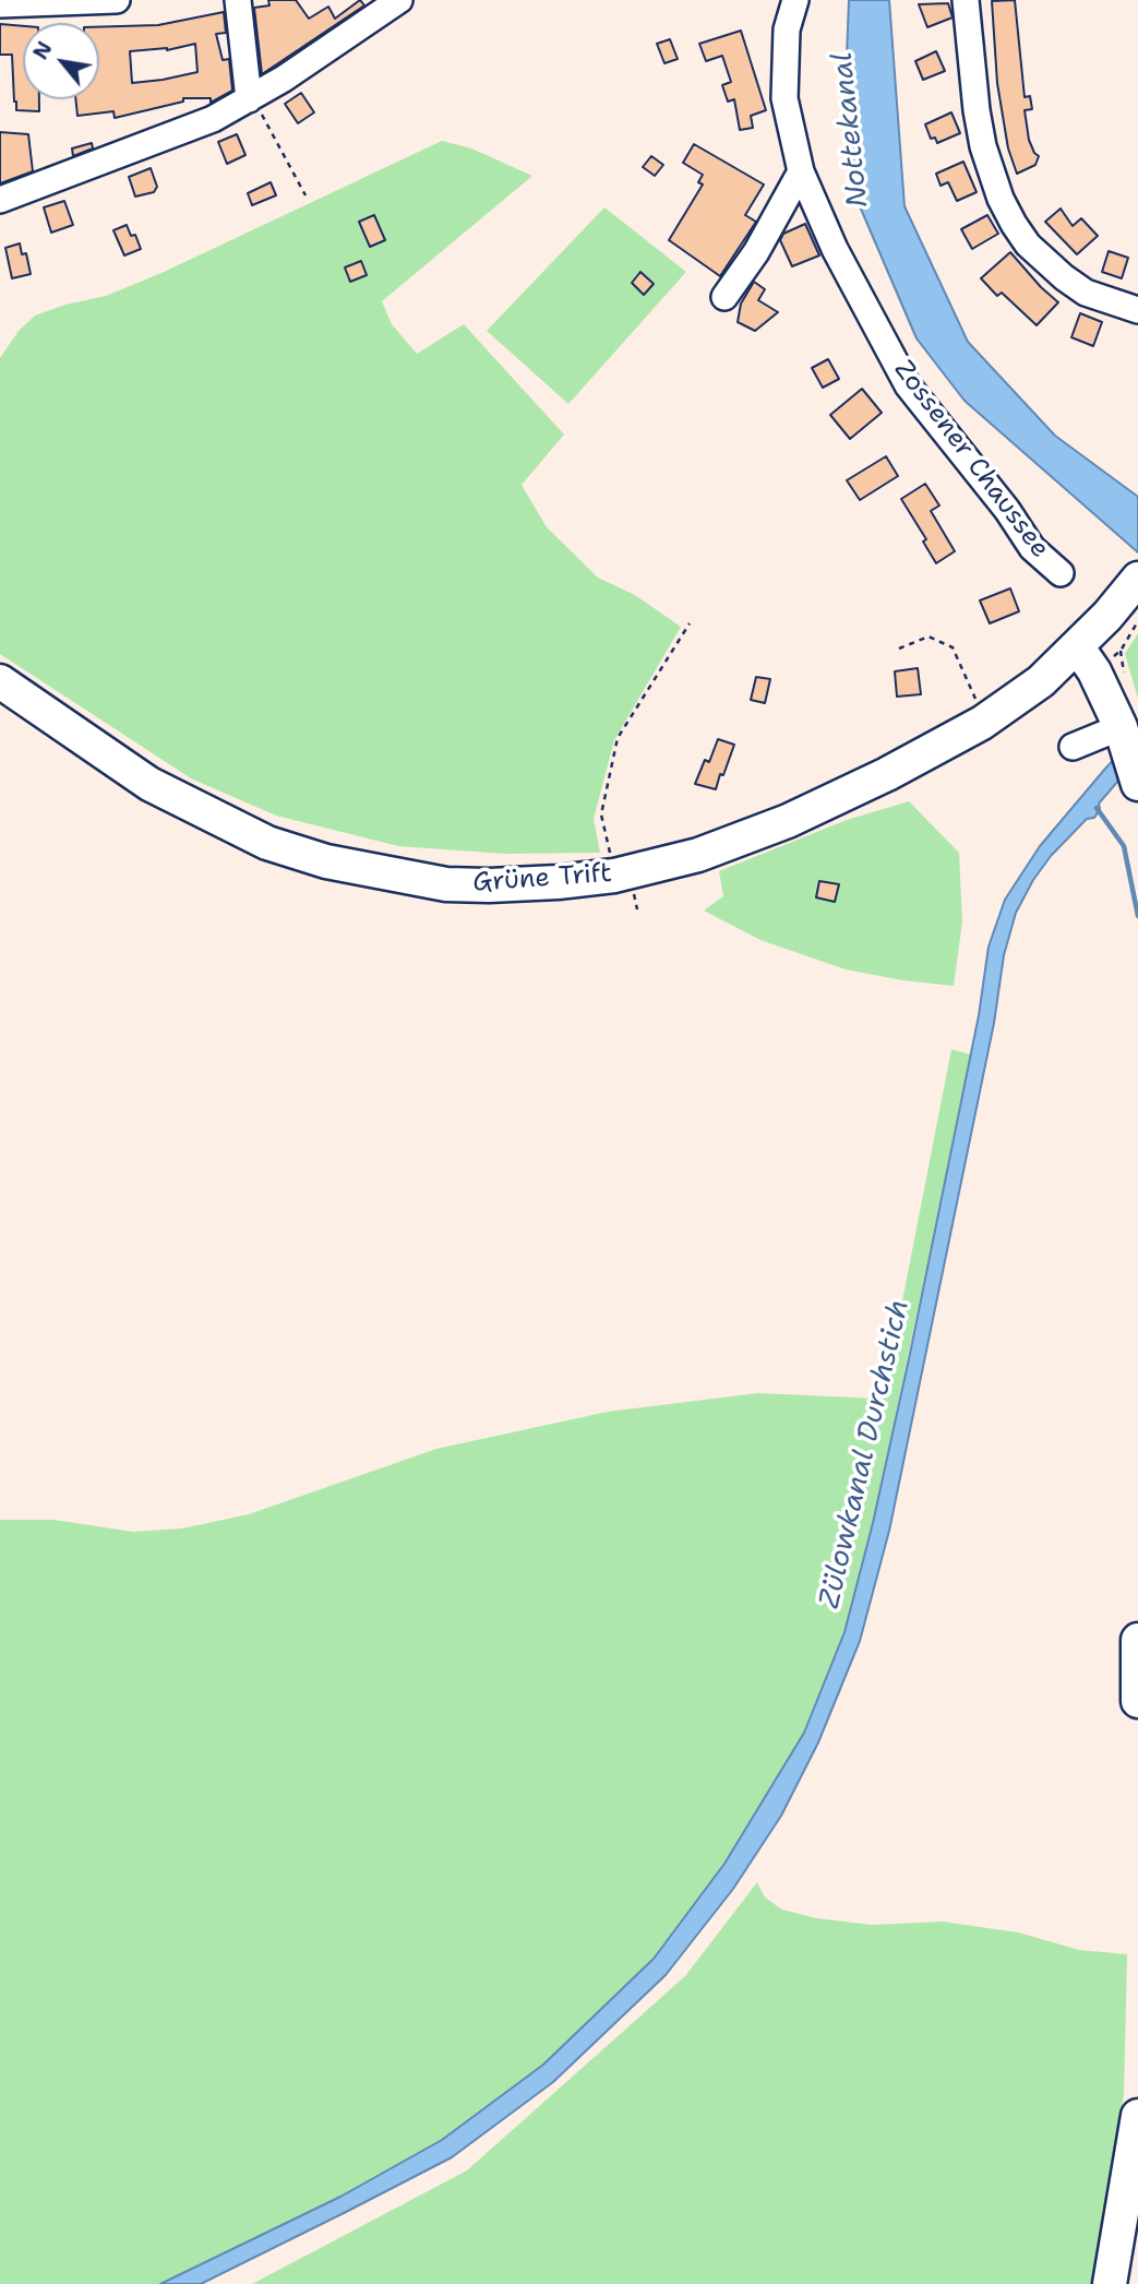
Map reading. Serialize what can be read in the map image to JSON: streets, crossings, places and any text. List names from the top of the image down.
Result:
{
  "streets": {
    "main road": ["Grüne Trift"],
    "street": ["Zossener Chaussee"]
  },
  "water": ["Nottekanal", "Zülowkanal Durchstich"],
  "north": "top left"
}
